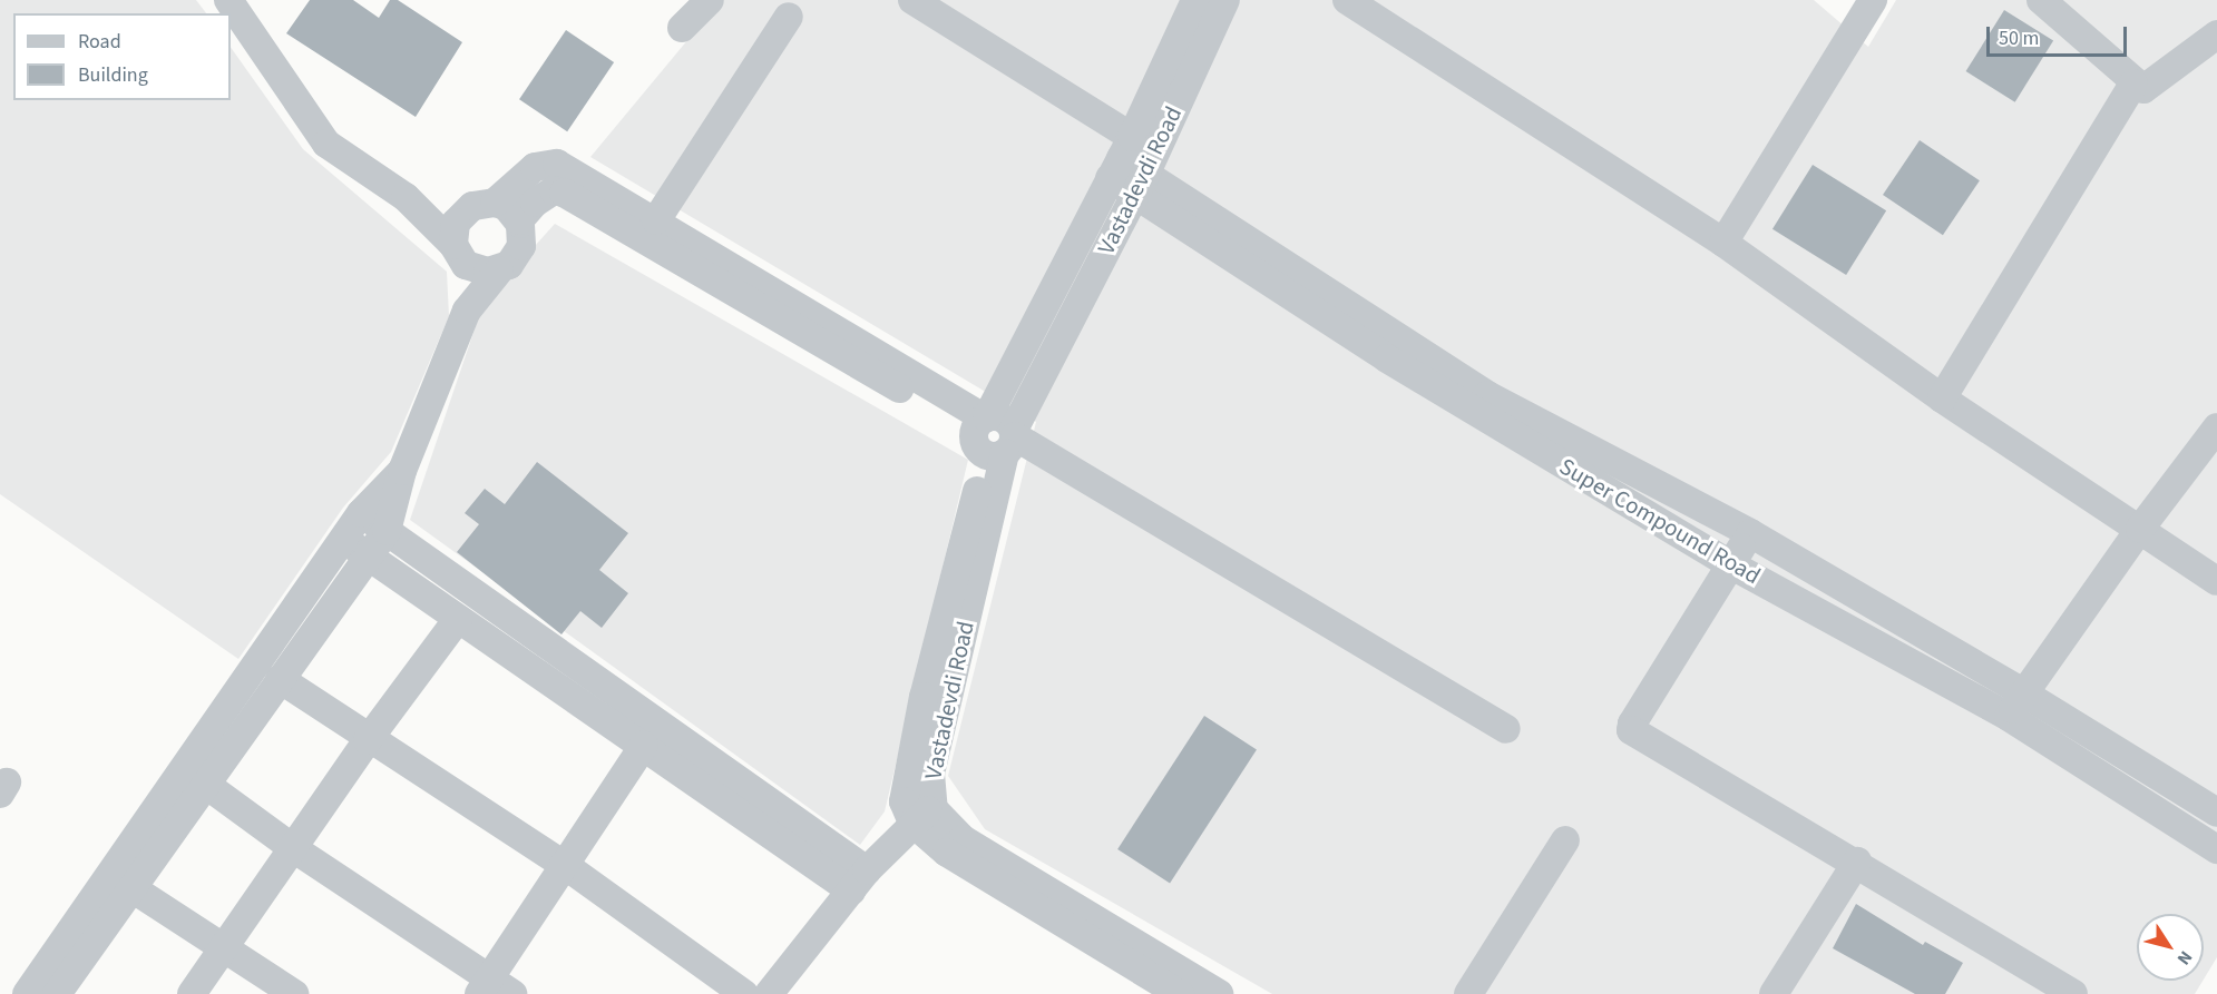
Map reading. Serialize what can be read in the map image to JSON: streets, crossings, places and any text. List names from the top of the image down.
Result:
{
  "streets": {
    "street": ["Vastadevdi Road", "Super Compound Road"]
  },
  "crossings": [
    ["Vastadevdi Road", "Super Compound Road"]
  ],
  "legend": ["Road", "Building"],
  "scale_bar": "50 m",
  "north": "bottom right"
}
